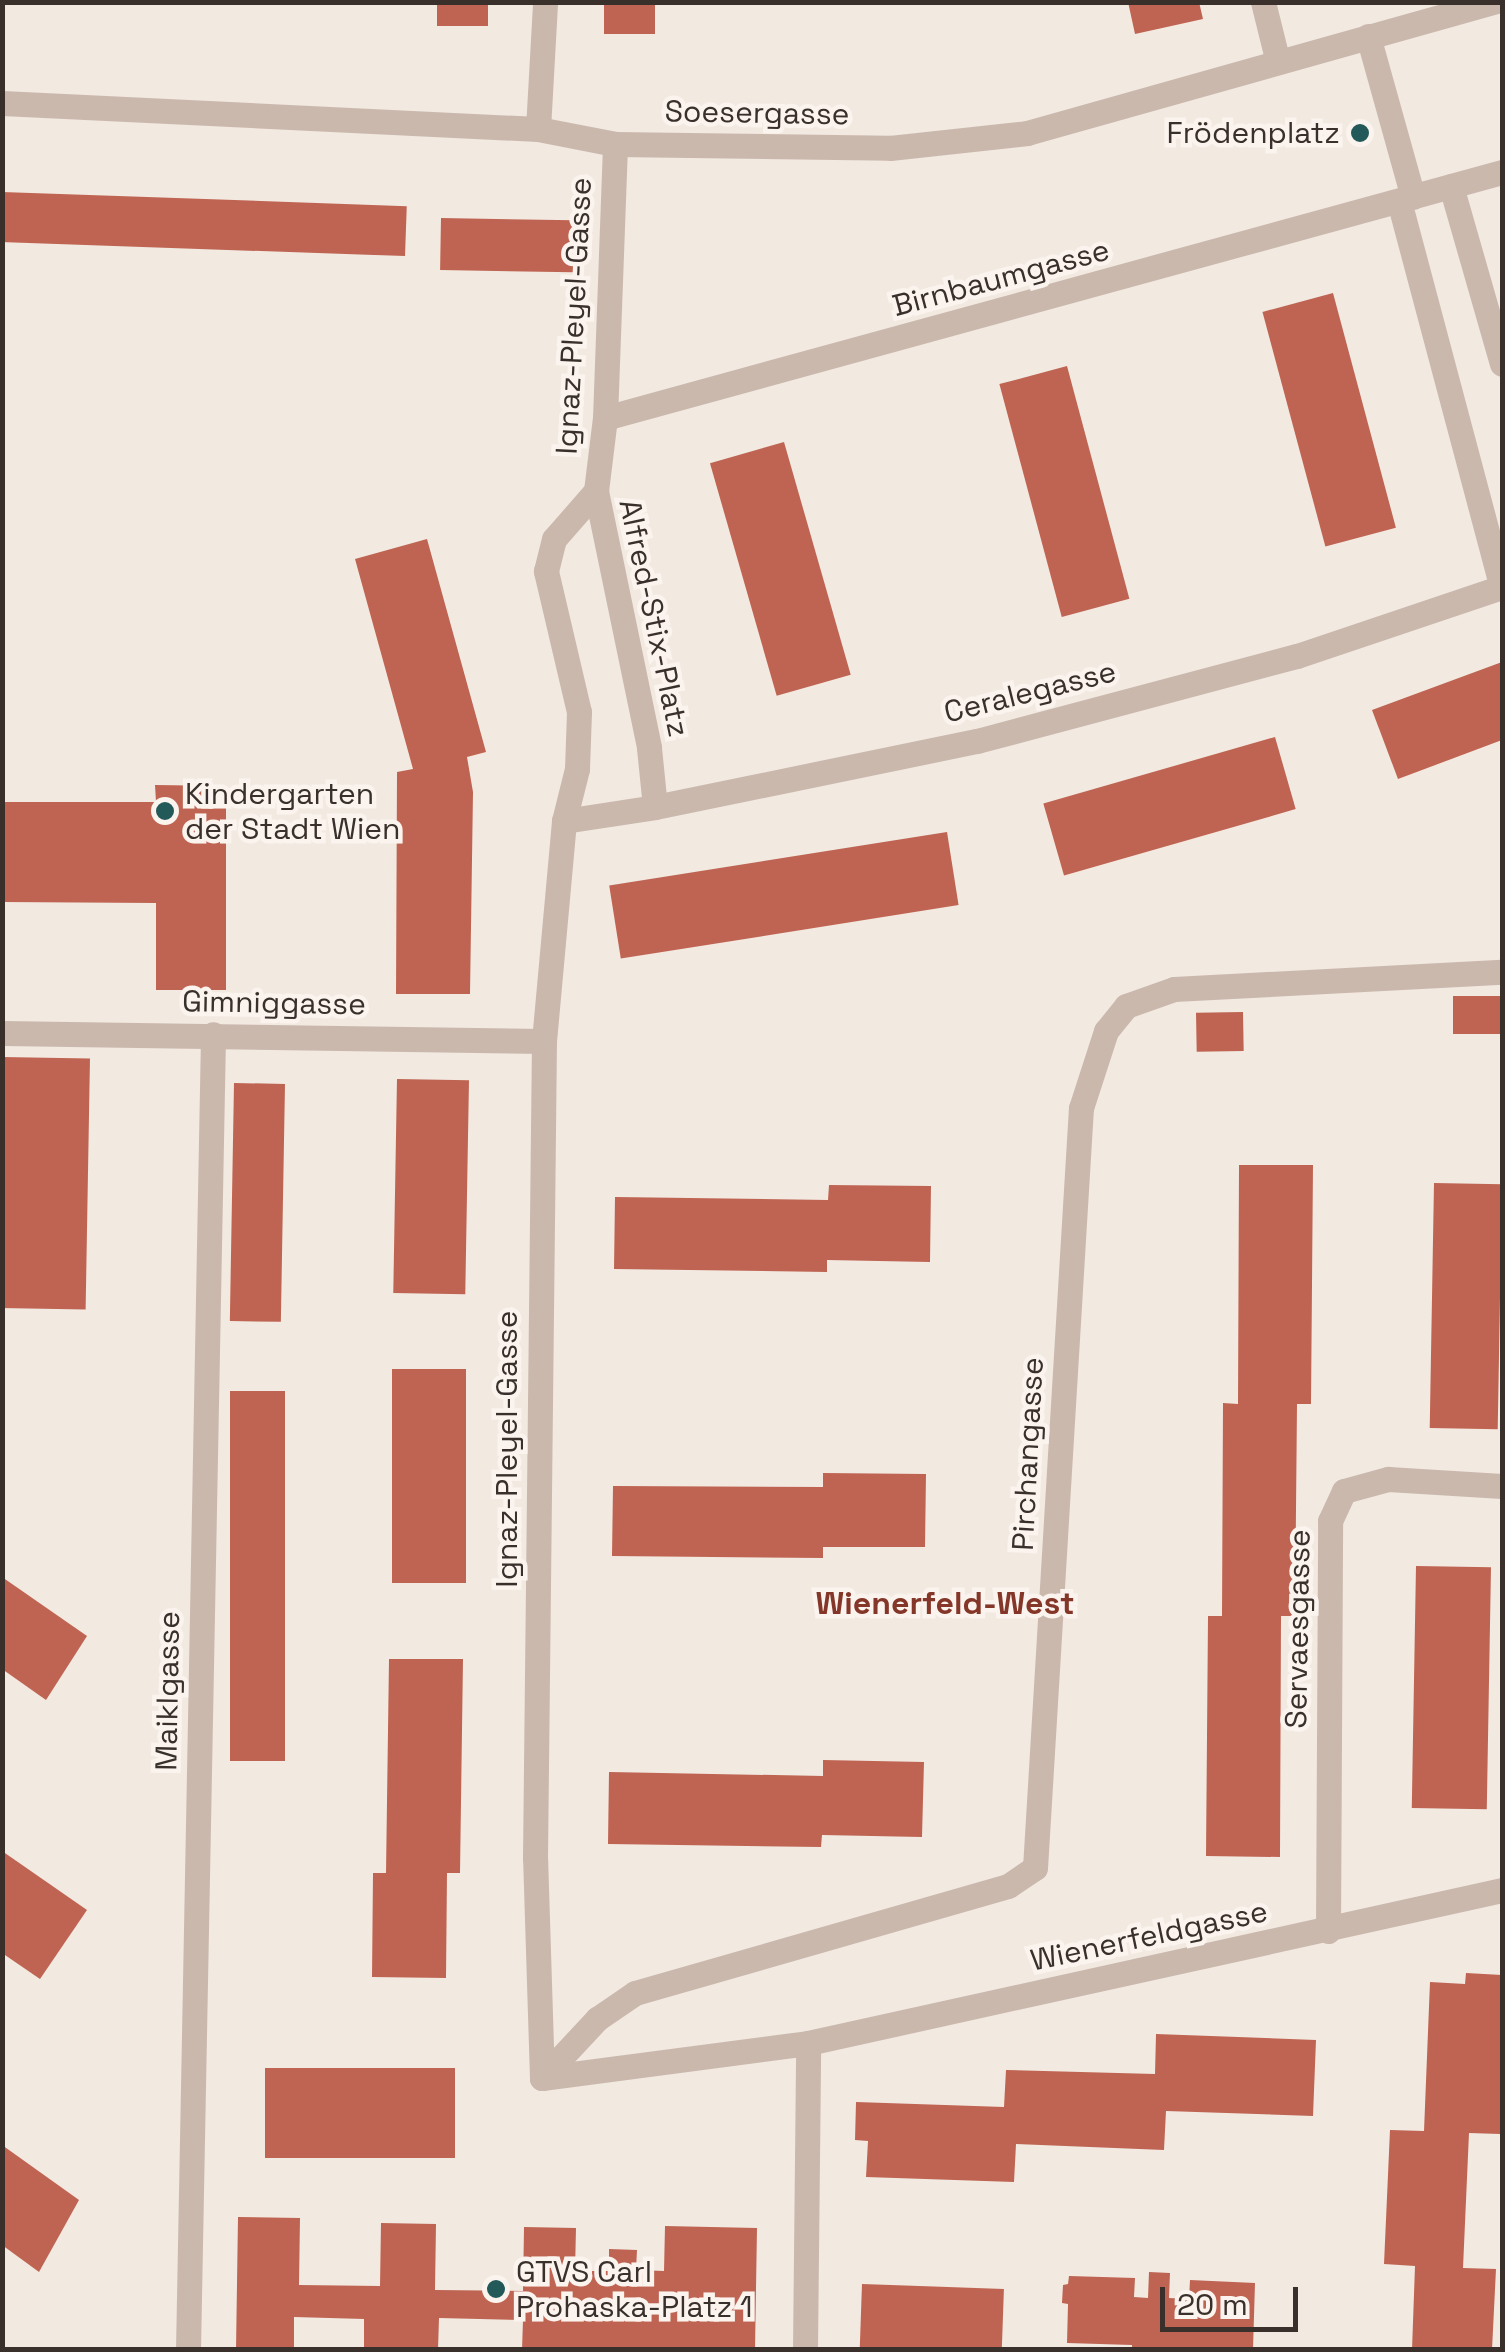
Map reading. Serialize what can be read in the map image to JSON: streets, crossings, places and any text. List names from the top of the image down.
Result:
{
  "streets": {
    "street": [
      "Soesergasse",
      "Birnbaumgasse",
      "Ignaz-Pleyel-Gasse",
      "Alfred-Stix-Platz",
      "Ceralegasse",
      "Gimniggasse",
      "Pirchangasse",
      "Servaesgasse",
      "Maiklgasse",
      "Wienerfeldgasse"
    ]
  },
  "crossings": [
    ["Soesergasse", "Ignaz-Pleyel-Gasse"],
    ["Birnbaumgasse", "Ignaz-Pleyel-Gasse"],
    ["Ignaz-Pleyel-Gasse", "Alfred-Stix-Platz"],
    ["Ignaz-Pleyel-Gasse", "Ceralegasse"],
    ["Ignaz-Pleyel-Gasse", "Gimniggasse"],
    ["Ignaz-Pleyel-Gasse", "Pirchangasse"],
    ["Ignaz-Pleyel-Gasse", "Wienerfeldgasse"],
    ["Alfred-Stix-Platz", "Ceralegasse"],
    ["Gimniggasse", "Maiklgasse"],
    ["Pirchangasse", "Wienerfeldgasse"],
    ["Servaesgasse", "Wienerfeldgasse"]
  ],
  "districts": ["Wienerfeld-West"],
  "places": ["Frödenplatz", "Kindergarten der Stadt Wien", "GTVS Carl Prohaska-Platz 1"],
  "scale_bar": "20 m"
}
